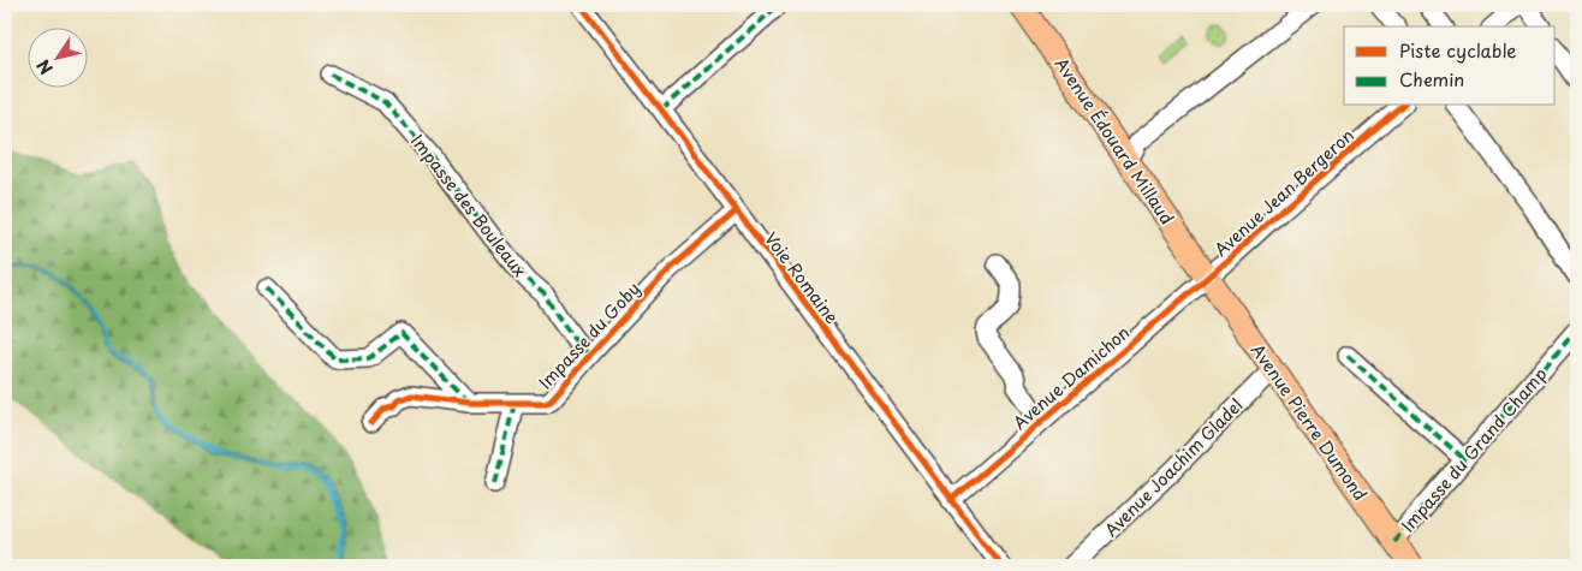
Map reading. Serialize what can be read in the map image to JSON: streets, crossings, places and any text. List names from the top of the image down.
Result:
{
  "streets": {
    "main road": ["Avenue Édouard Millaud", "Avenue Pierre Dumond"],
    "street": [
      "Avenue Jean Bergeron",
      "Impasse des Bouleaux",
      "Voie Romaine",
      "Impasse du Goby",
      "Avenue Damichon",
      "Impasse du Grand Champ",
      "Avenue Joachim Gladel"
    ]
  },
  "crossings": [
    ["Avenue Édouard Millaud", "Avenue Jean Bergeron"],
    ["Avenue Édouard Millaud", "Avenue Damichon"],
    ["Avenue Édouard Millaud", "Avenue Pierre Dumond"],
    ["Avenue Jean Bergeron", "Avenue Damichon"],
    ["Avenue Jean Bergeron", "Avenue Pierre Dumond"],
    ["Impasse des Bouleaux", "Impasse du Goby"],
    ["Voie Romaine", "Impasse du Goby"],
    ["Voie Romaine", "Avenue Damichon"],
    ["Avenue Damichon", "Avenue Pierre Dumond"],
    ["Avenue Pierre Dumond", "Impasse du Grand Champ"],
    ["Avenue Pierre Dumond", "Avenue Joachim Gladel"]
  ],
  "legend": ["Piste cyclable", "Chemin"],
  "north": "bottom left"
}
